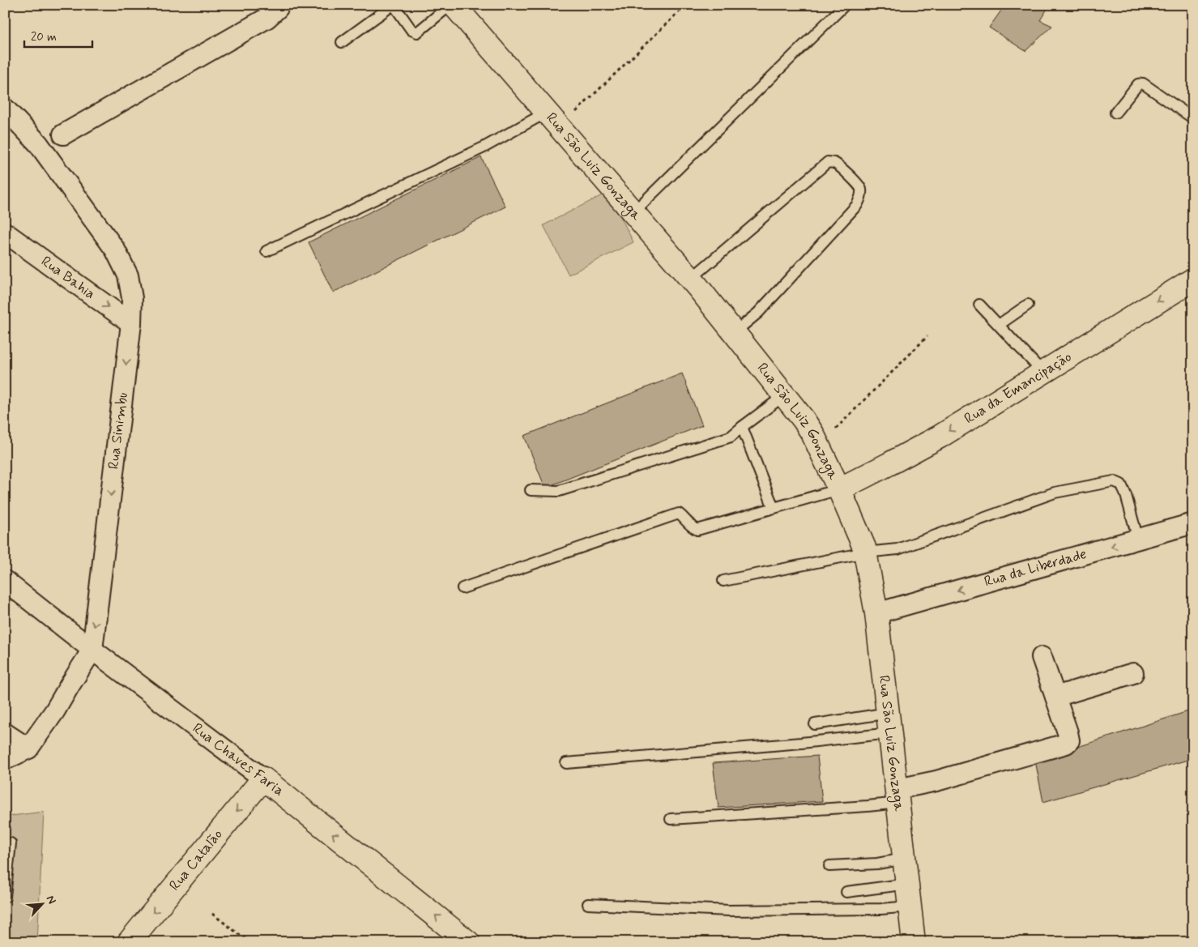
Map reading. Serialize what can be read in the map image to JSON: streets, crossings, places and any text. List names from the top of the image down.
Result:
{
  "streets": {
    "main road": [
      "Rua São Luiz Gonzaga",
      "Rua da Emancipação",
      "Rua Chaves Faria",
      "Rua Catalão"
    ],
    "street": ["Rua Bahia", "Rua Sinimbu", "Rua da Liberdade"]
  },
  "crossings": [
    ["Rua São Luiz Gonzaga", "Rua da Emancipação"],
    ["Rua São Luiz Gonzaga", "Rua da Liberdade"],
    ["Rua Bahia", "Rua Sinimbu"],
    ["Rua Sinimbu", "Rua Chaves Faria"],
    ["Rua Chaves Faria", "Rua Catalão"]
  ],
  "one_way": [
    "Rua Bahia",
    "Rua da Emancipação",
    "Rua Sinimbu",
    "Rua da Liberdade",
    "Rua Chaves Faria",
    "Rua Catalão"
  ],
  "scale_bar": "20 m",
  "north": "top right"
}
